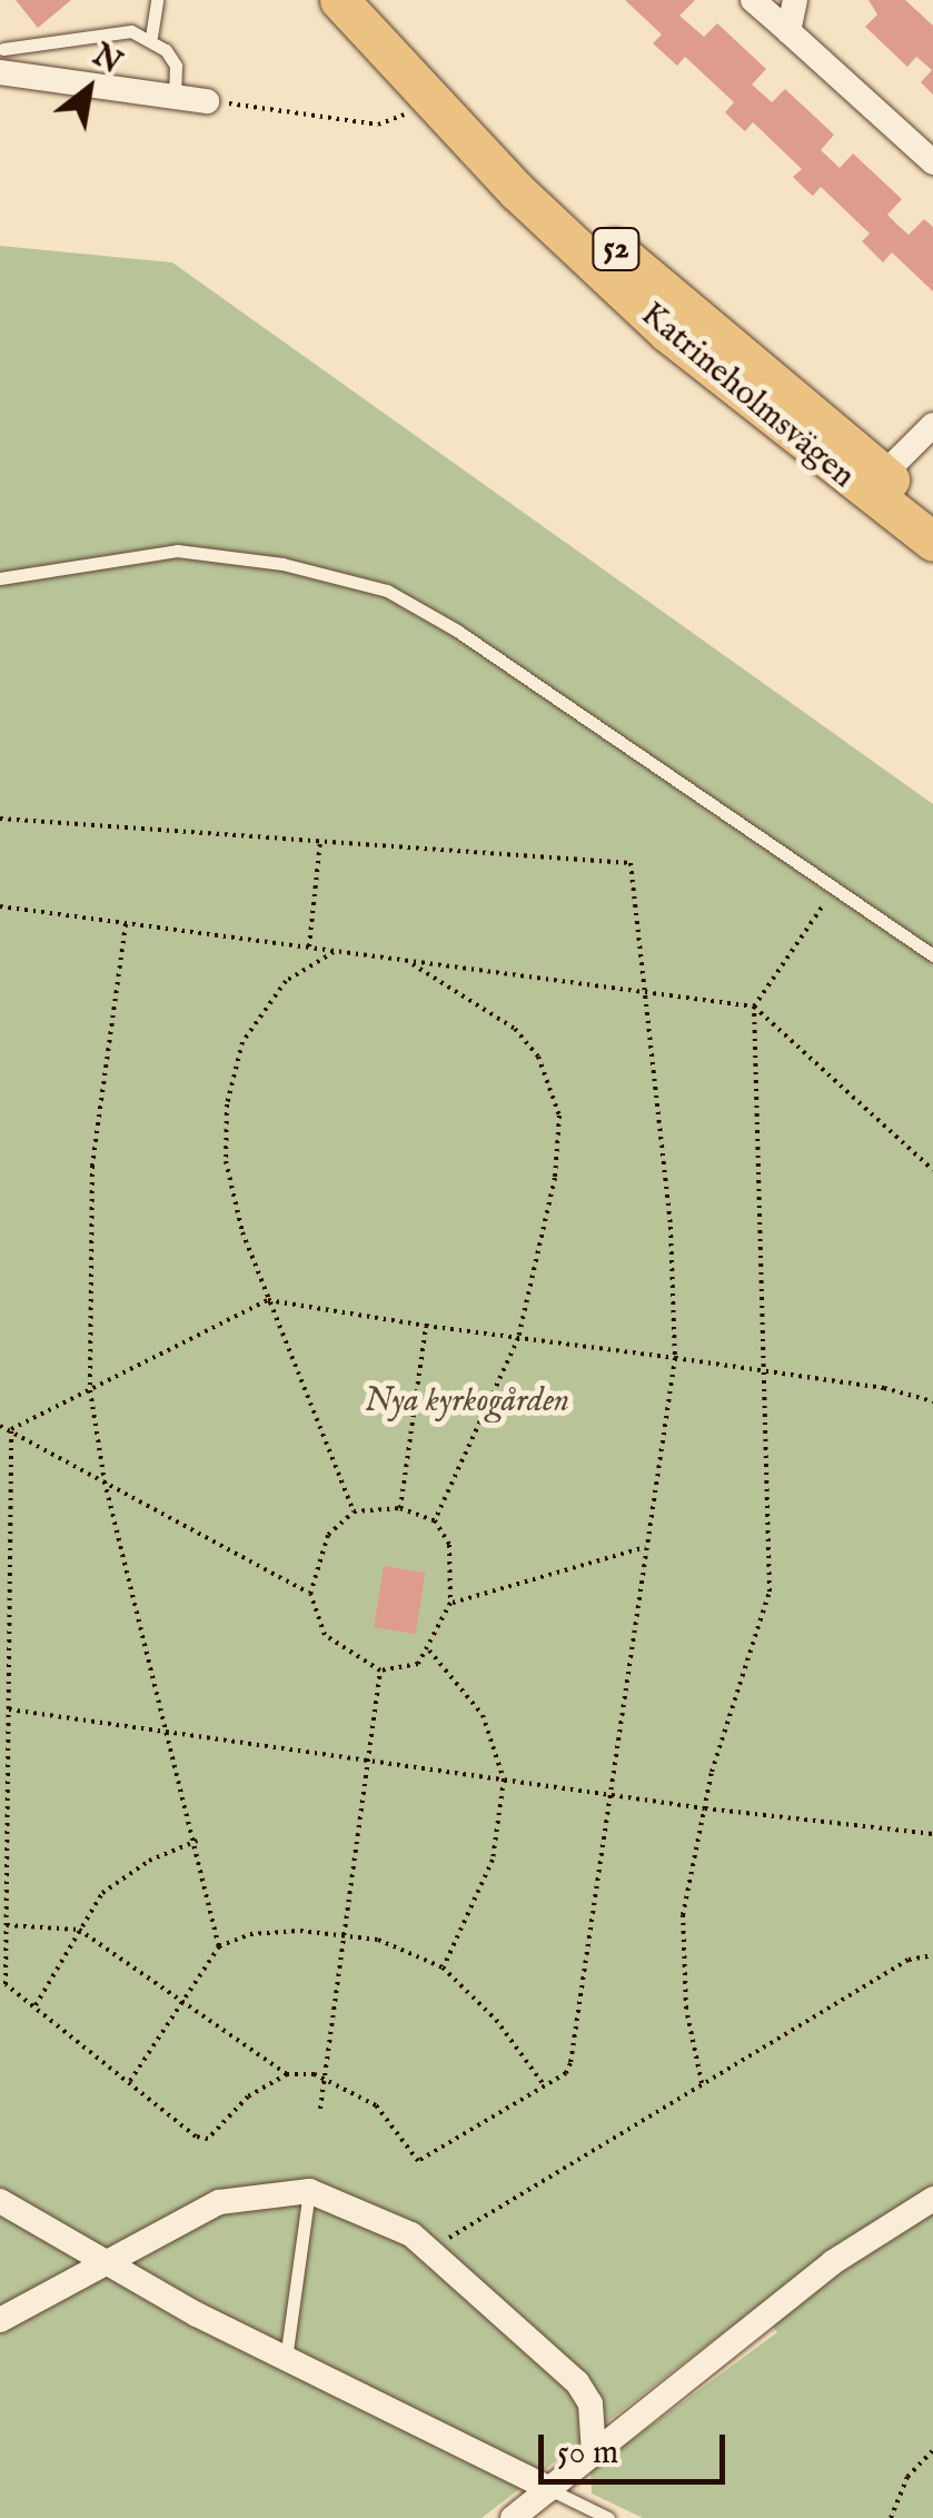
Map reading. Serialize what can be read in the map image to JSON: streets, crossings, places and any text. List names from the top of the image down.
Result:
{
  "streets": {
    "main road": ["52", "Katrineholmsvägen"]
  },
  "parks": ["Nya kyrkogården"],
  "scale_bar": "50 m",
  "north": "top right"
}
